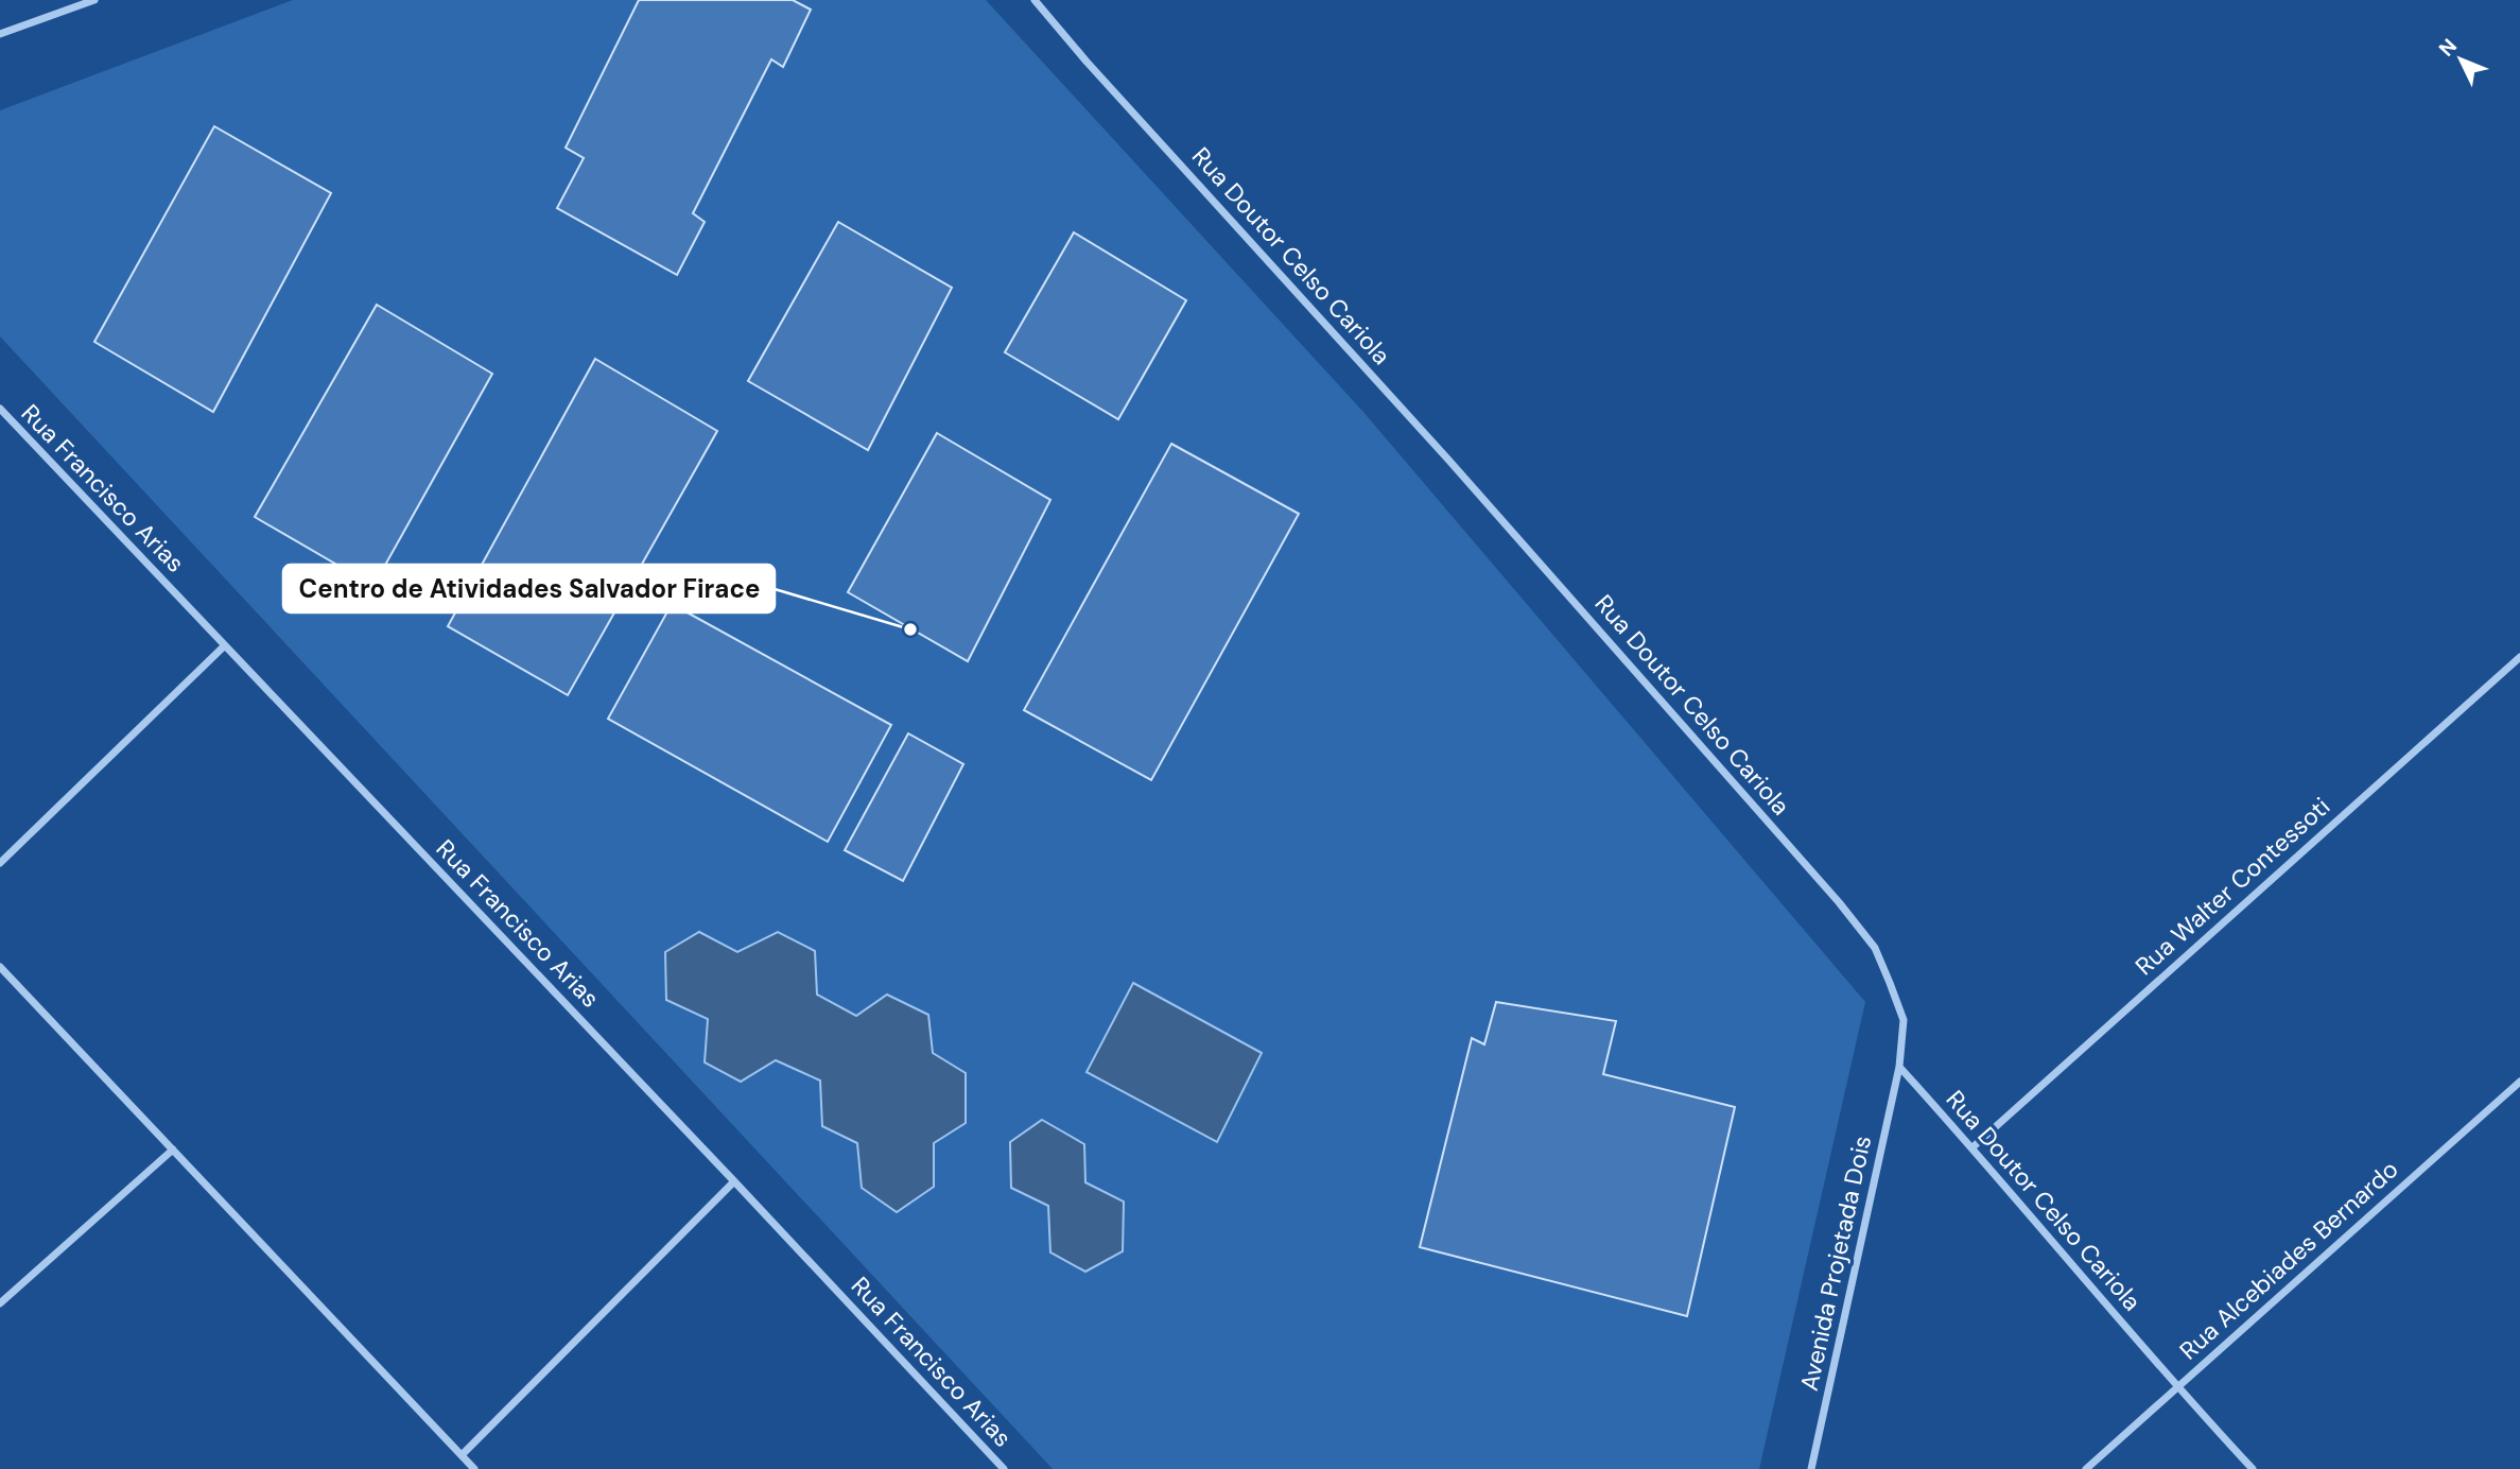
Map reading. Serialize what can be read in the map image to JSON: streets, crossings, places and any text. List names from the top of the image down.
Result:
{
  "streets": {
    "street": [
      "Rua Doutor Celso Cariola",
      "Rua Francisco Arias",
      "Rua Walter Contessoti",
      "Rua Alcebiades Bernardo",
      "Avenida Projetada Dois"
    ]
  },
  "crossings": [
    ["Rua Doutor Celso Cariola", "Rua Walter Contessoti"],
    ["Rua Doutor Celso Cariola", "Rua Alcebiades Bernardo"],
    ["Rua Doutor Celso Cariola", "Avenida Projetada Dois"]
  ],
  "places": ["Centro de Atividades Salvador Firace"],
  "north": "top left"
}
